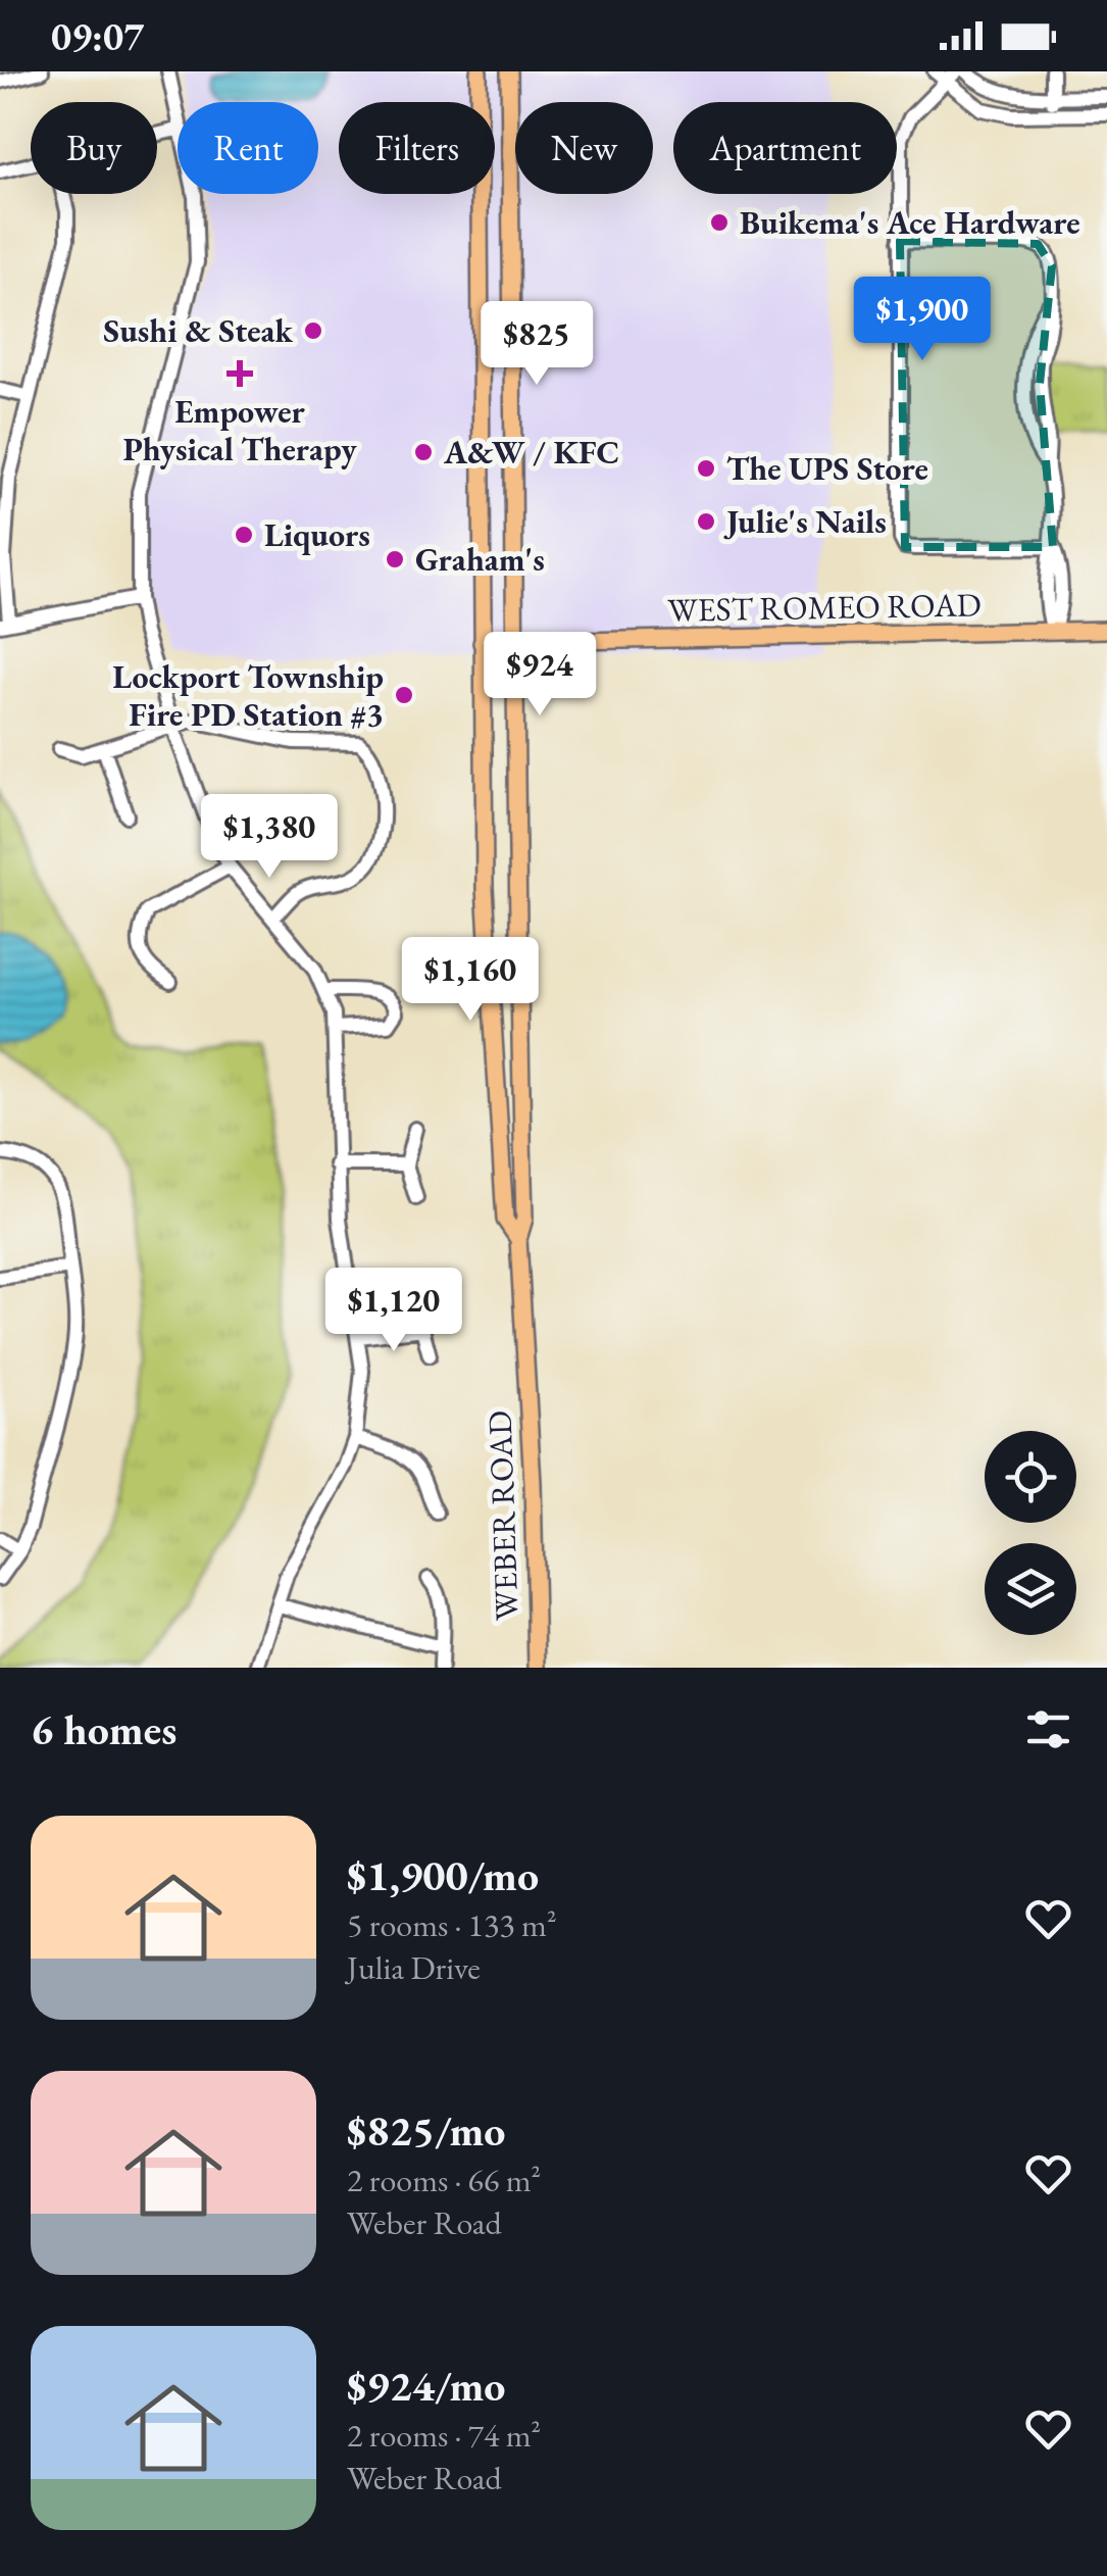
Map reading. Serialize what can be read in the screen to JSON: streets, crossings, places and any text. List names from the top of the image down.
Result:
{
  "streets": {
    "main road": ["WEST ROMEO ROAD", "WEBER ROAD"]
  },
  "crossings": [
    ["WEST ROMEO ROAD", "WEBER ROAD"]
  ],
  "places": {
    "other": [
      "Buikema's Ace Hardware",
      "Sushi & Steak",
      "A&W / KFC",
      "The UPS Store",
      "Julie's Nails",
      "Liquors",
      "Graham's",
      "Lockport Township Fire PD Station #3"
    ],
    "health": ["Empower Physical Therapy"]
  },
  "page": {
    "status": "09:07",
    "chip": [
      "Buy",
      "Rent",
      "Filters",
      "New",
      "Apartment"
    ],
    "price": [
      "$1,900",
      "$825",
      "$924",
      "$1,380",
      "$1,160",
      "$1,120"
    ],
    "heading": "6 homes",
    "list": [
      {
        "name": "$1,900/mo",
        "note": "5 rooms · 133 m² · Julia Drive"
      },
      {
        "name": "$825/mo",
        "note": "2 rooms · 66 m² · Weber Road"
      },
      {
        "name": "$924/mo",
        "note": "2 rooms · 74 m² · Weber Road"
      }
    ]
  }
}
